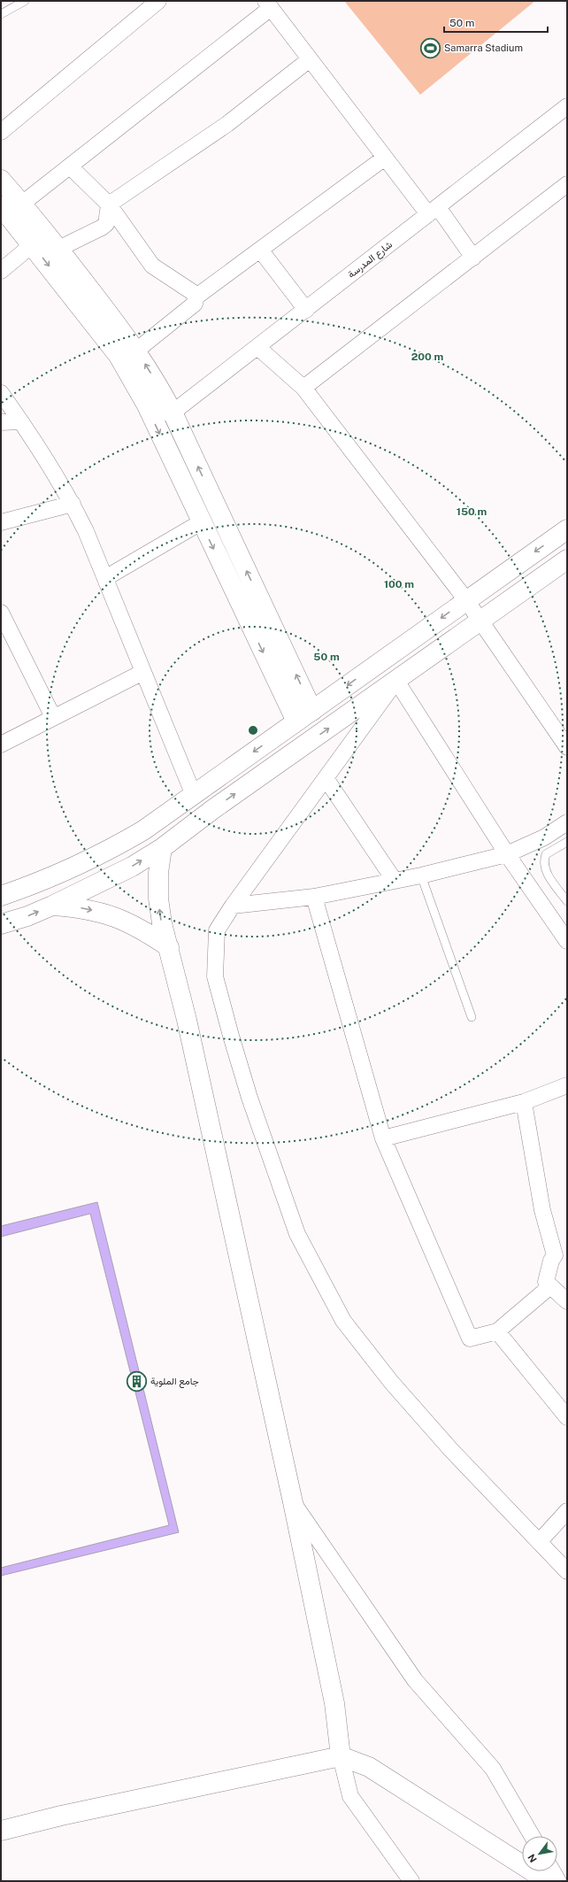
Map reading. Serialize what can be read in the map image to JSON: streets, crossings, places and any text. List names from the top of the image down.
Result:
{
  "streets": {
    "street": ["شارع المدرسة"]
  },
  "places": {
    "sports": ["Samarra Stadium"],
    "building": ["جامع الملوية"]
  },
  "scale_bar": "50 m",
  "north": "bottom left",
  "rings": [
    "200 m",
    "150 m",
    "100 m",
    "50 m"
  ]
}
